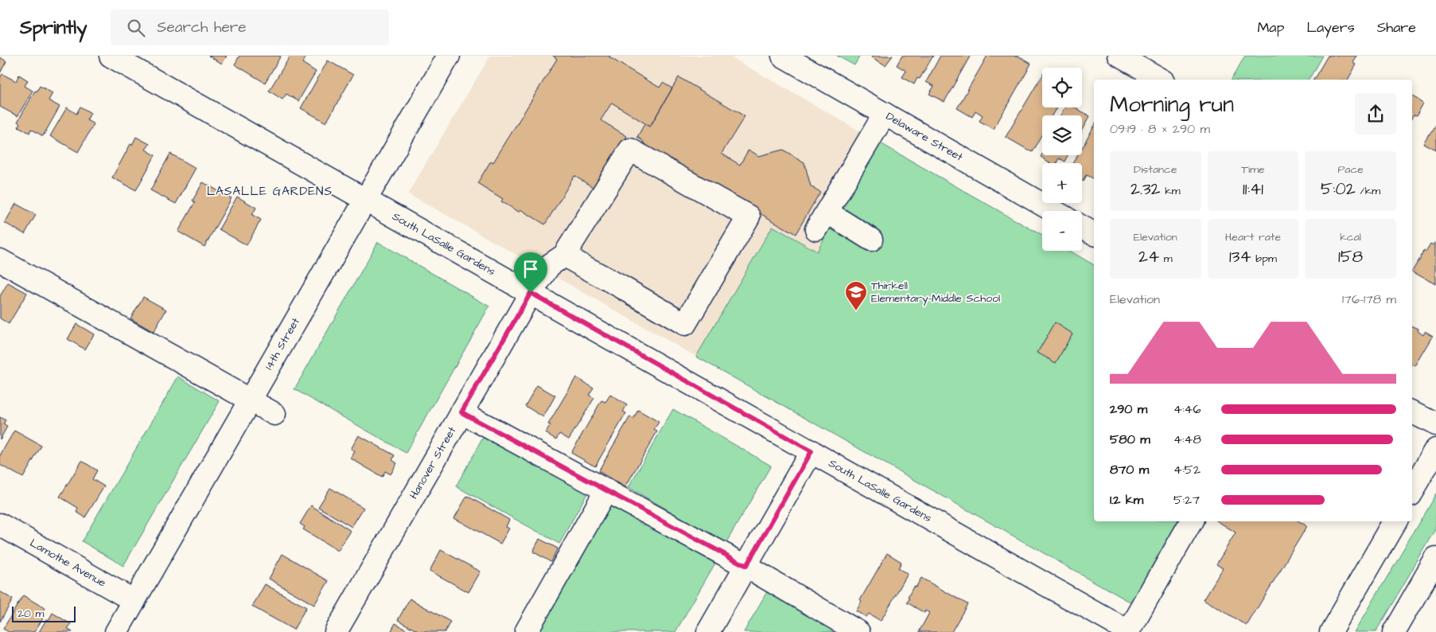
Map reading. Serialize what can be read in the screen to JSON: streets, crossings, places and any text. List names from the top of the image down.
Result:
{
  "streets": {
    "street": [
      "Delaware Street",
      "South LaSalle Gardens",
      "14th Street",
      "Hanover Street",
      "Lamothe Avenue"
    ]
  },
  "crossings": [
    ["South LaSalle Gardens", "14th Street"],
    ["South LaSalle Gardens", "Hanover Street"],
    ["14th Street", "Lamothe Avenue"]
  ],
  "districts": ["LASALLE GARDENS"],
  "places": {
    "school or university": ["Thirkell Elementary-Middle School"]
  },
  "scale_bar": "20 m",
  "page": {
    "header": "Sprintly",
    "search": "Search here",
    "nav": ["Map", "Layers", "Share"],
    "map_buttons": ["+", "−"],
    "heading": ["Morning run", "09:19 · 8 × 290 m"],
    "stats": [
      ["Distance", "2.32 km"],
      ["Time", "11:41"],
      ["Pace", "5:02 /km"],
      ["Elevation", "24 m"],
      ["Heart rate", "134 bpm"],
      ["kcal", "158"]
    ],
    "chart": ["Elevation", "176–178 m"],
    "list": [
      {
        "name": "290 m",
        "note": "4:46"
      },
      {
        "name": "580 m",
        "note": "4:48"
      },
      {
        "name": "870 m",
        "note": "4:52"
      },
      {
        "name": "1.2 km",
        "note": "5:27"
      }
    ],
    "scale": "20 m"
  }
}
